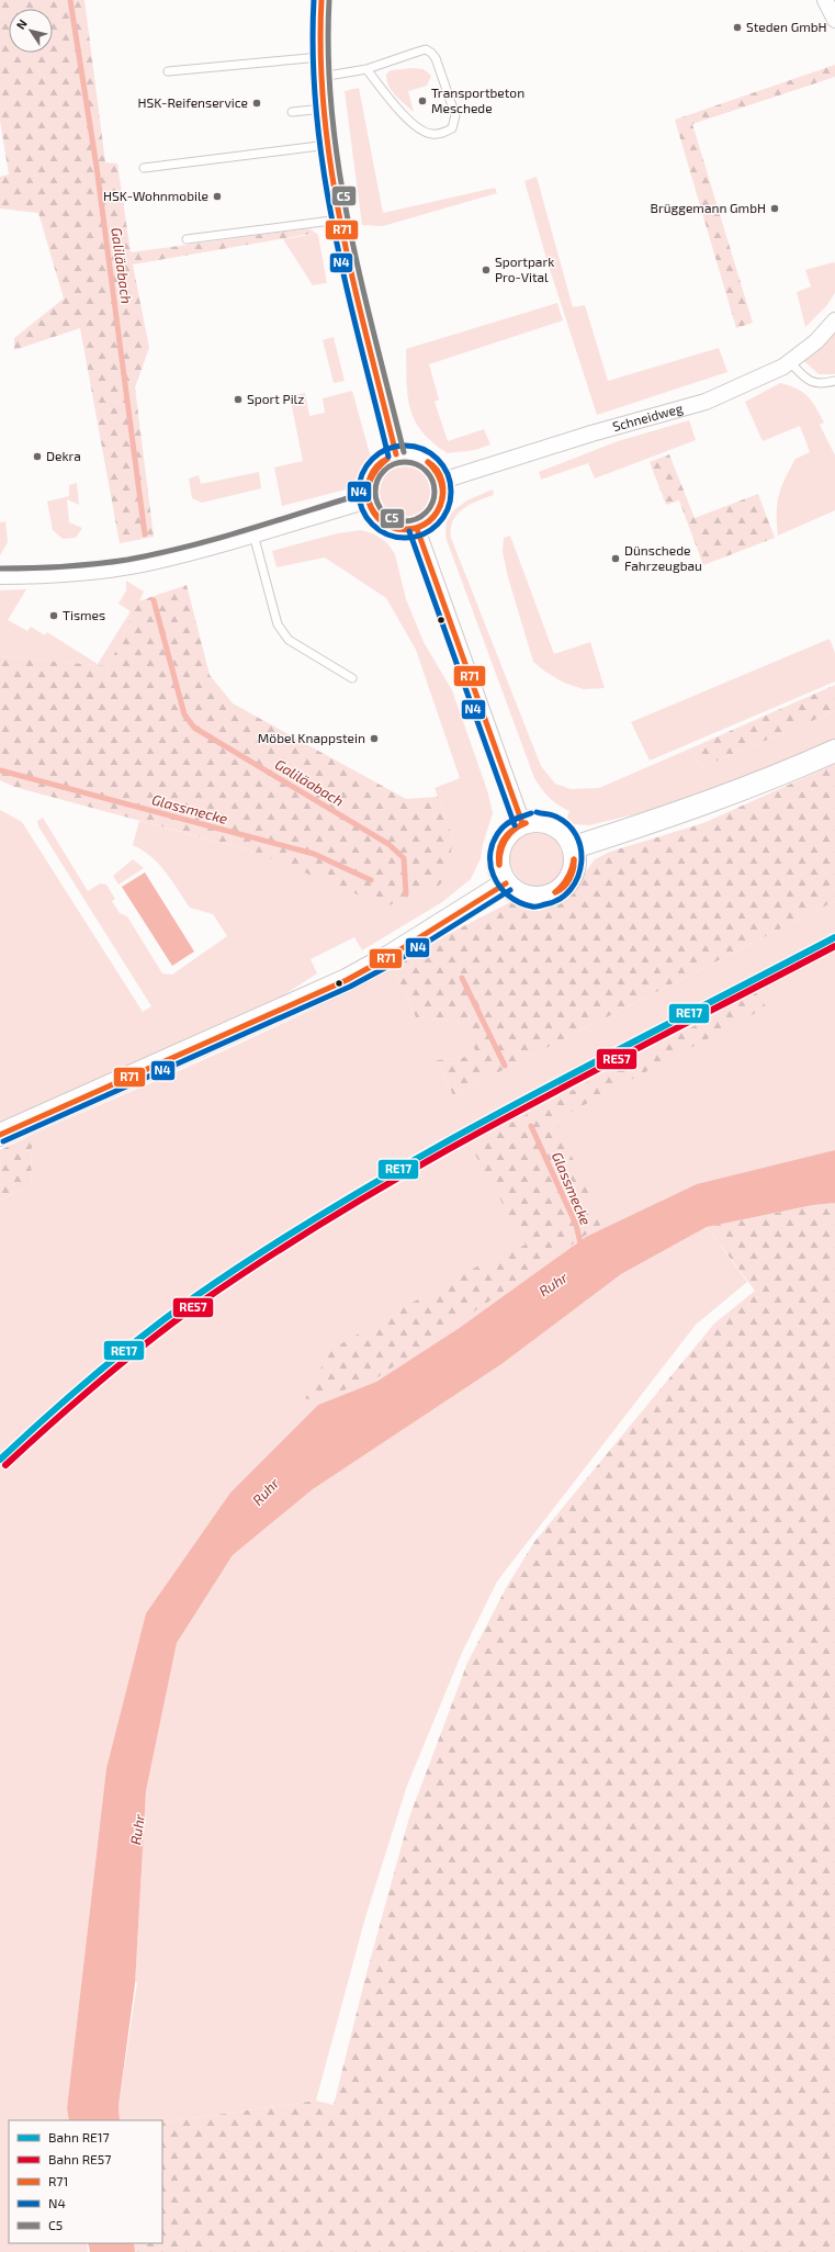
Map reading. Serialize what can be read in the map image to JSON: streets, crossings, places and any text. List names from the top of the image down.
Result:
{
  "streets": {
    "street": ["Schneidweg"]
  },
  "water": ["Galiläabach", "Glassmecke", "Ruhr"],
  "places": [
    "Steden GmbH",
    "Transportbeton Meschede",
    "HSK-Reifenservice",
    "HSK-Wohnmobile",
    "Brüggemann GmbH",
    "Sportpark Pro-Vital",
    "Sport Pilz",
    "Dekra",
    "Dünschede Fahrzeugbau",
    "Tismes",
    "Möbel Knappstein"
  ],
  "lines": [
    "transit line R71",
    "transit line N4",
    "transit line C5",
    "rail line RE17",
    "rail line RE57"
  ],
  "legend": [
    "Bahn RE17",
    "Bahn RE57",
    "R71",
    "N4",
    "C5"
  ],
  "north": "top left"
}
